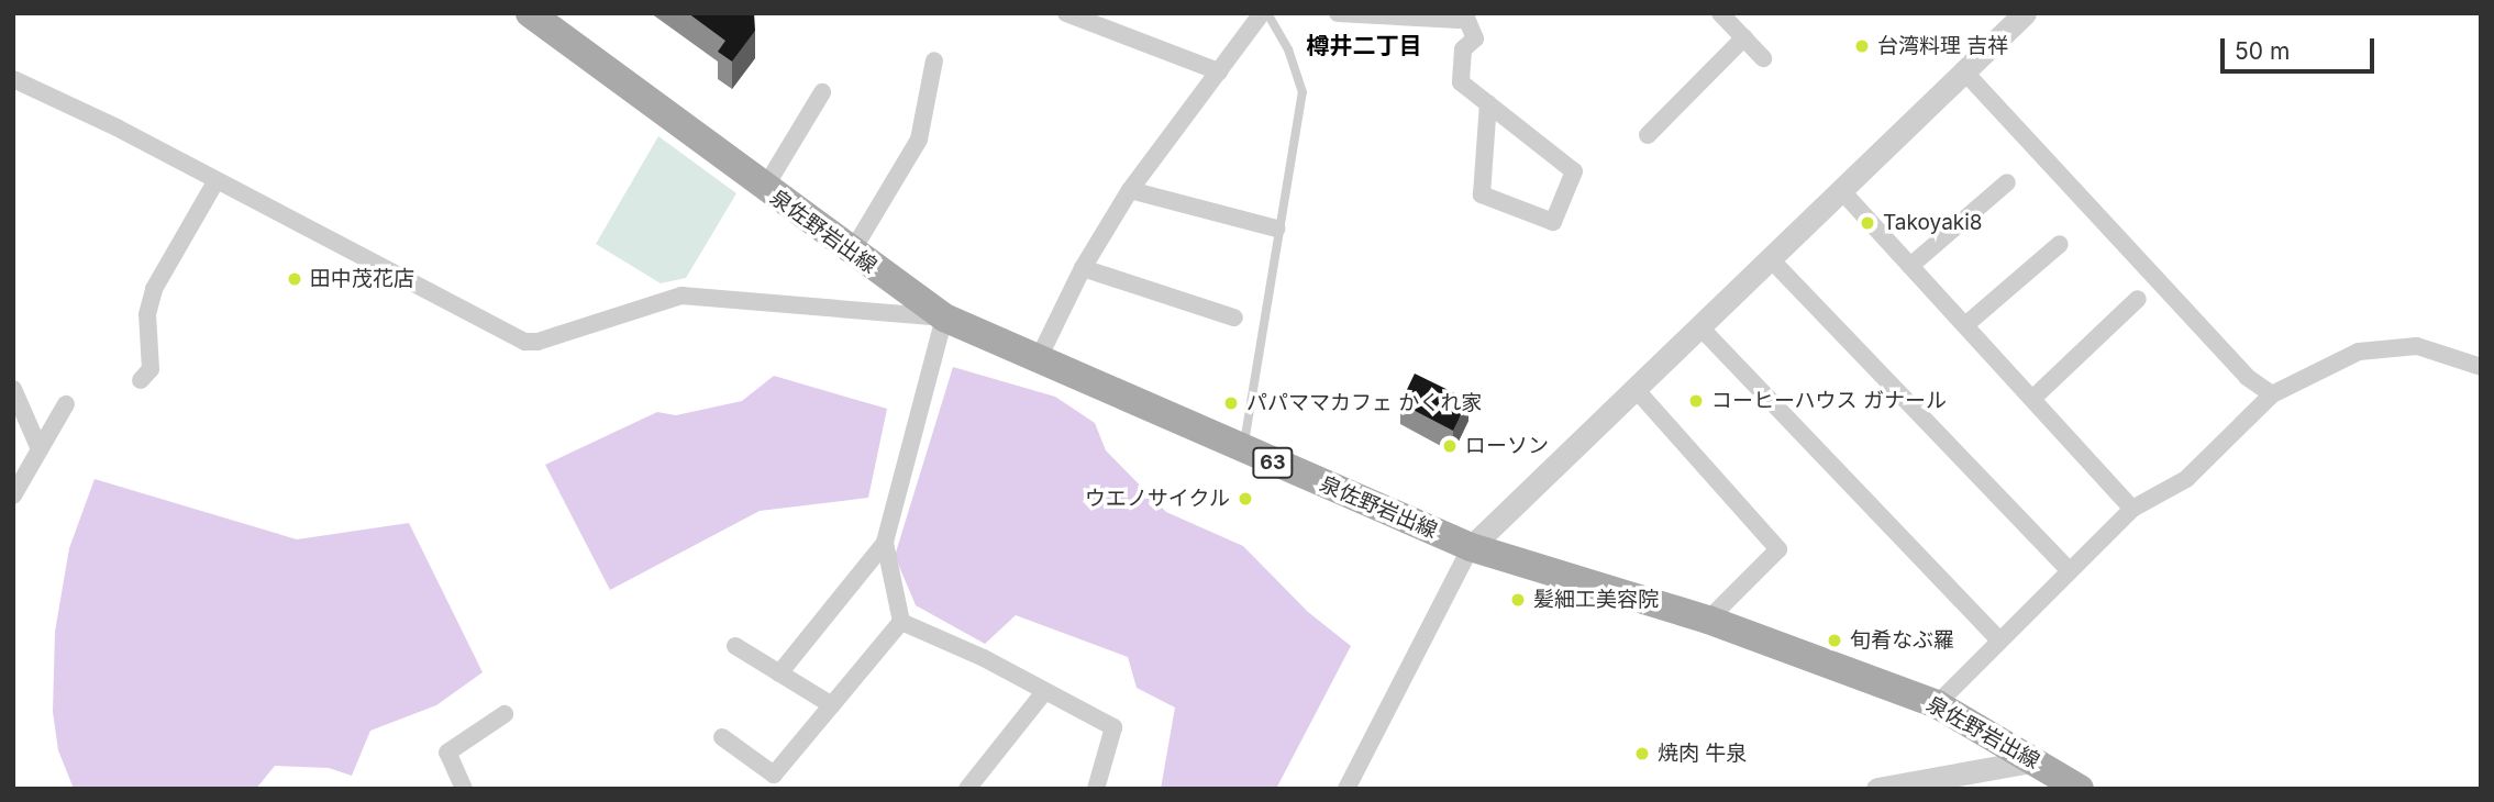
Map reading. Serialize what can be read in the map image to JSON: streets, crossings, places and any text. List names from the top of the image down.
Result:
{
  "streets": {
    "main road": ["泉佐野岩出線", "63"]
  },
  "districts": ["樽井二丁目"],
  "places": [
    "台湾料理 吉祥",
    "Takoyaki8",
    "田中茂花店",
    "コーヒーハウス ガナール",
    "パパママカフェ かくれ家",
    "ローソン",
    "ウエノサイクル",
    "髪細工美容院",
    "旬肴なぶ羅",
    "焼肉 牛泉"
  ],
  "scale_bar": "50 m"
}
